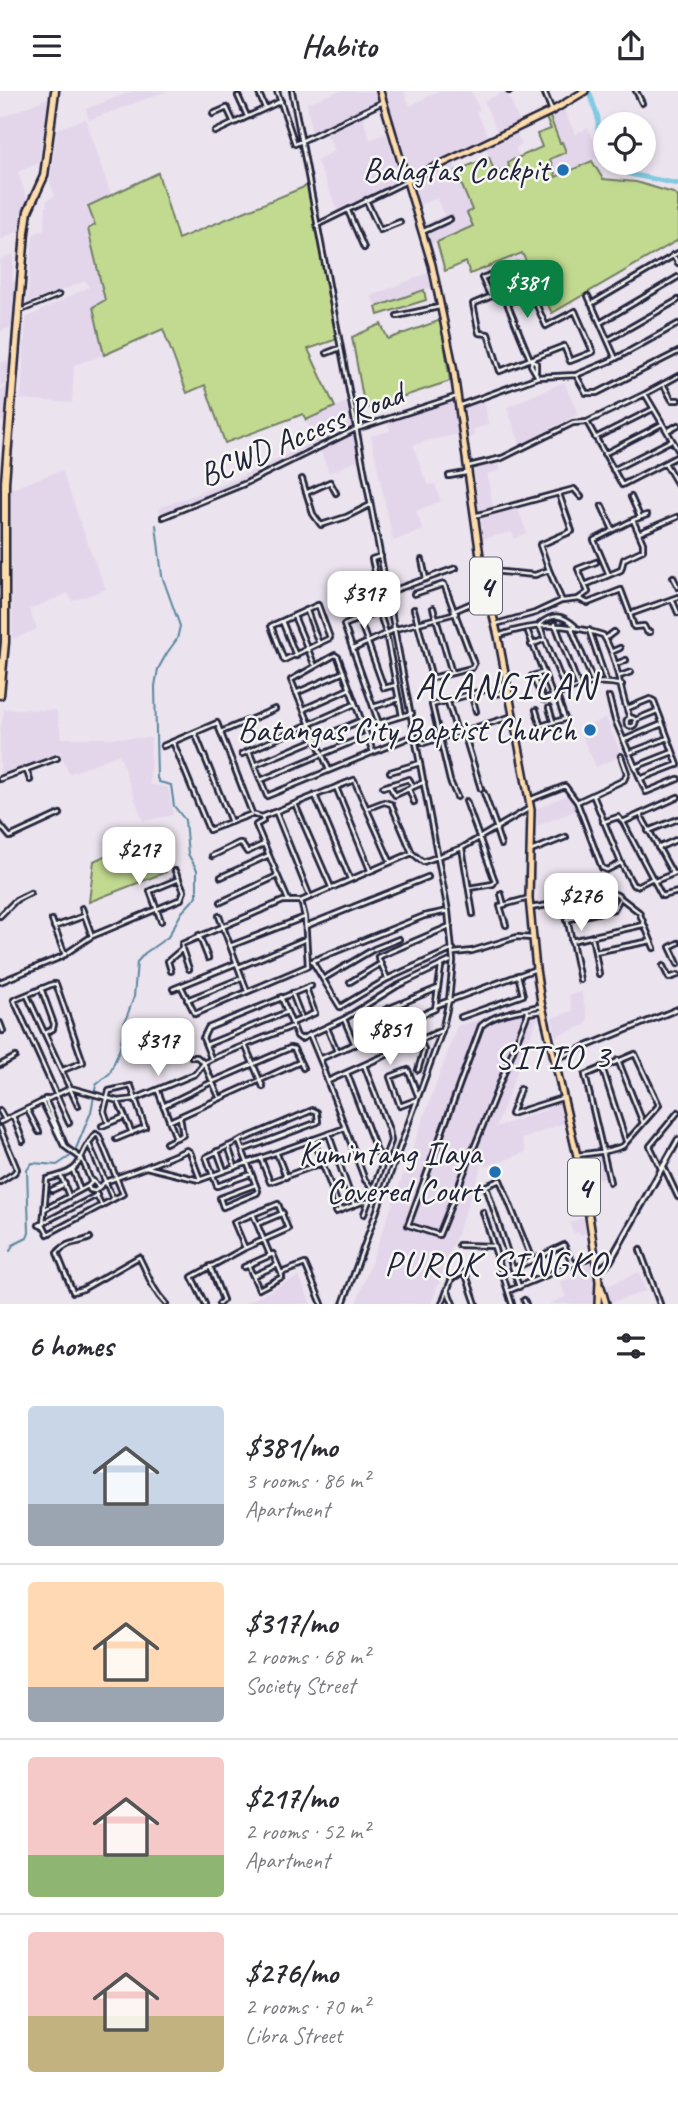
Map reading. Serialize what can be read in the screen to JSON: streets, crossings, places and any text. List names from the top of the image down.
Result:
{
  "streets": {
    "main road": ["4"],
    "street": ["BCWD Access Road"]
  },
  "crossings": [
    ["BCWD Access Road", "4"]
  ],
  "districts": ["ALANGILAN", "SITIO 3", "PUROK SINGKO"],
  "places": ["Balagtas Cockpit", "Batangas City Baptist Church", "Kumintang Ilaya Covered Court"],
  "page": {
    "header": "Habito",
    "price": [
      "$381",
      "$317",
      "$217",
      "$276",
      "$851",
      "$317"
    ],
    "heading": "6 homes",
    "list": [
      {
        "name": "$381/mo",
        "note": "3 rooms · 86 m² · Apartment"
      },
      {
        "name": "$317/mo",
        "note": "2 rooms · 68 m² · Society Street"
      },
      {
        "name": "$217/mo",
        "note": "2 rooms · 52 m² · Apartment"
      },
      {
        "name": "$276/mo",
        "note": "2 rooms · 70 m² · Libra Street"
      }
    ]
  }
}
